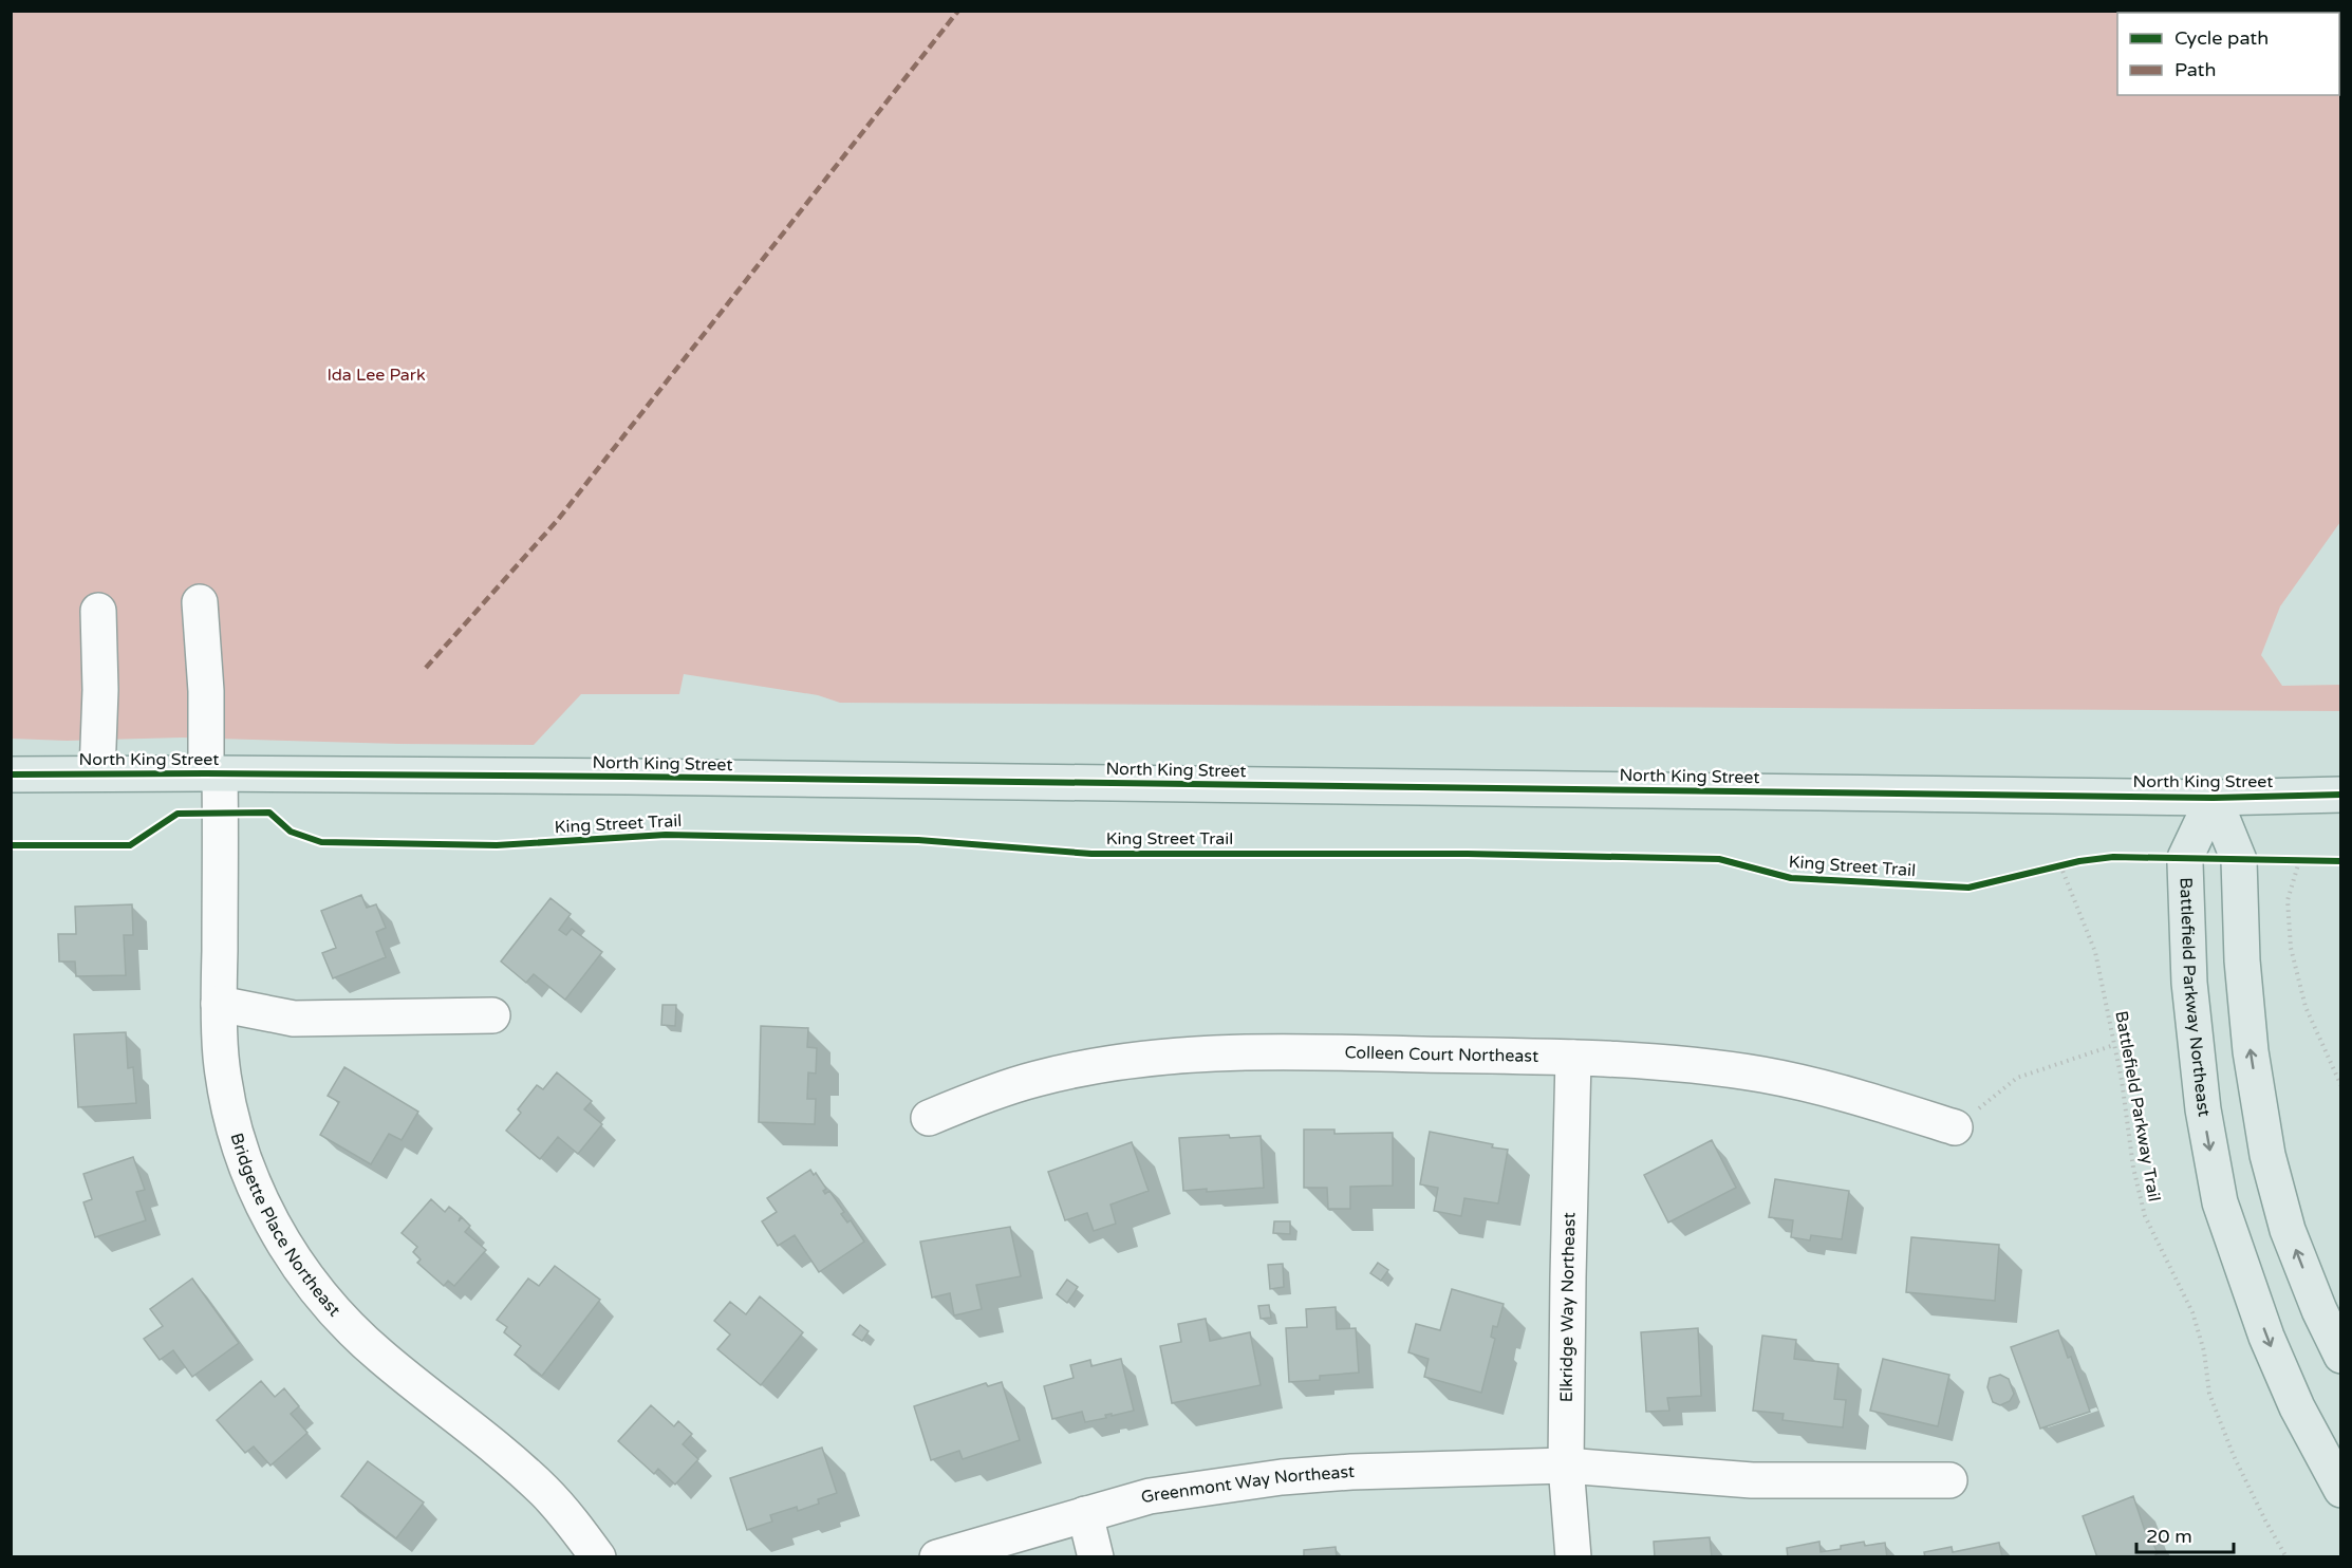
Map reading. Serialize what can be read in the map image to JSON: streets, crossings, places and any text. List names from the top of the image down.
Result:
{
  "streets": {
    "main road": ["North King Street", "Battlefield Parkway Northeast"],
    "street": [
      "Colleen Court Northeast",
      "Bridgette Place Northeast",
      "Elkridge Way Northeast",
      "Greenmont Way Northeast"
    ],
    "path": ["Battlefield Parkway Trail"],
    "cycle path": ["King Street Trail"]
  },
  "crossings": [
    ["North King Street", "Battlefield Parkway Northeast"],
    ["North King Street", "Bridgette Place Northeast"],
    ["Colleen Court Northeast", "Elkridge Way Northeast"],
    ["Elkridge Way Northeast", "Greenmont Way Northeast"]
  ],
  "parks": ["Ida Lee Park"],
  "legend": ["Cycle path", "Path"],
  "scale_bar": "20 m"
}
